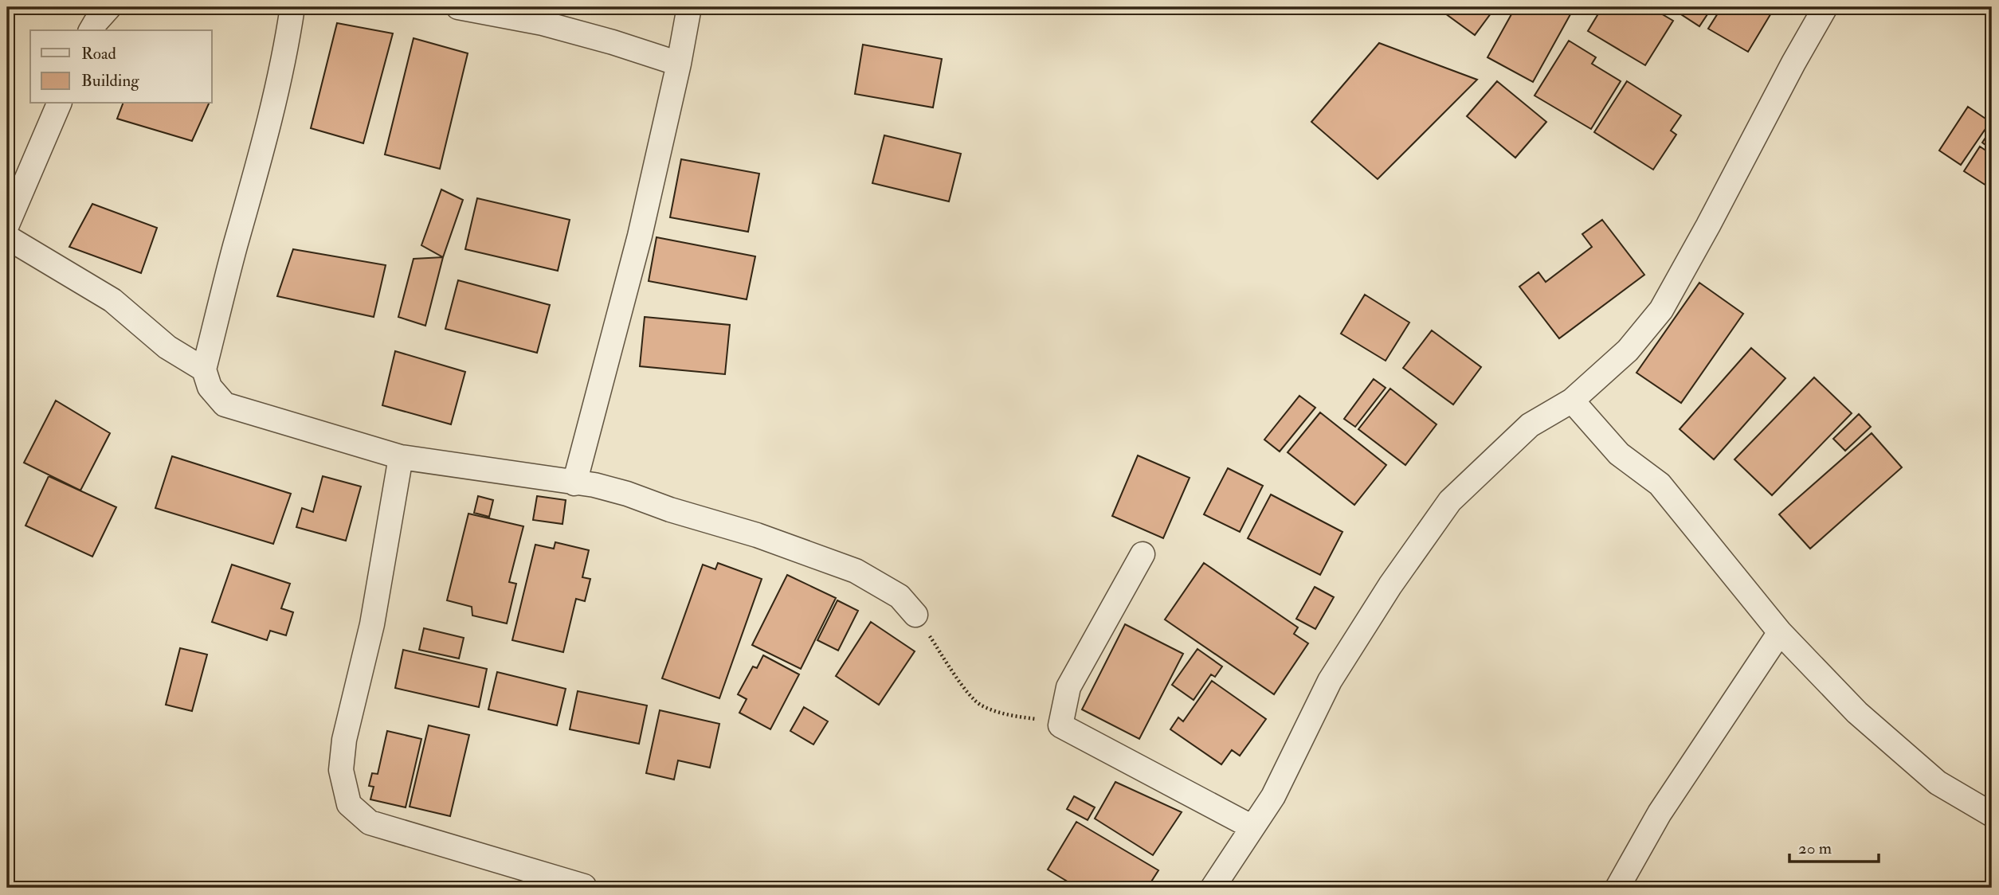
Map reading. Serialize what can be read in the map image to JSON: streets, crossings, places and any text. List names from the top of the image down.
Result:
{
  "legend": ["Road", "Building"],
  "scale_bar": "20 m"
}
